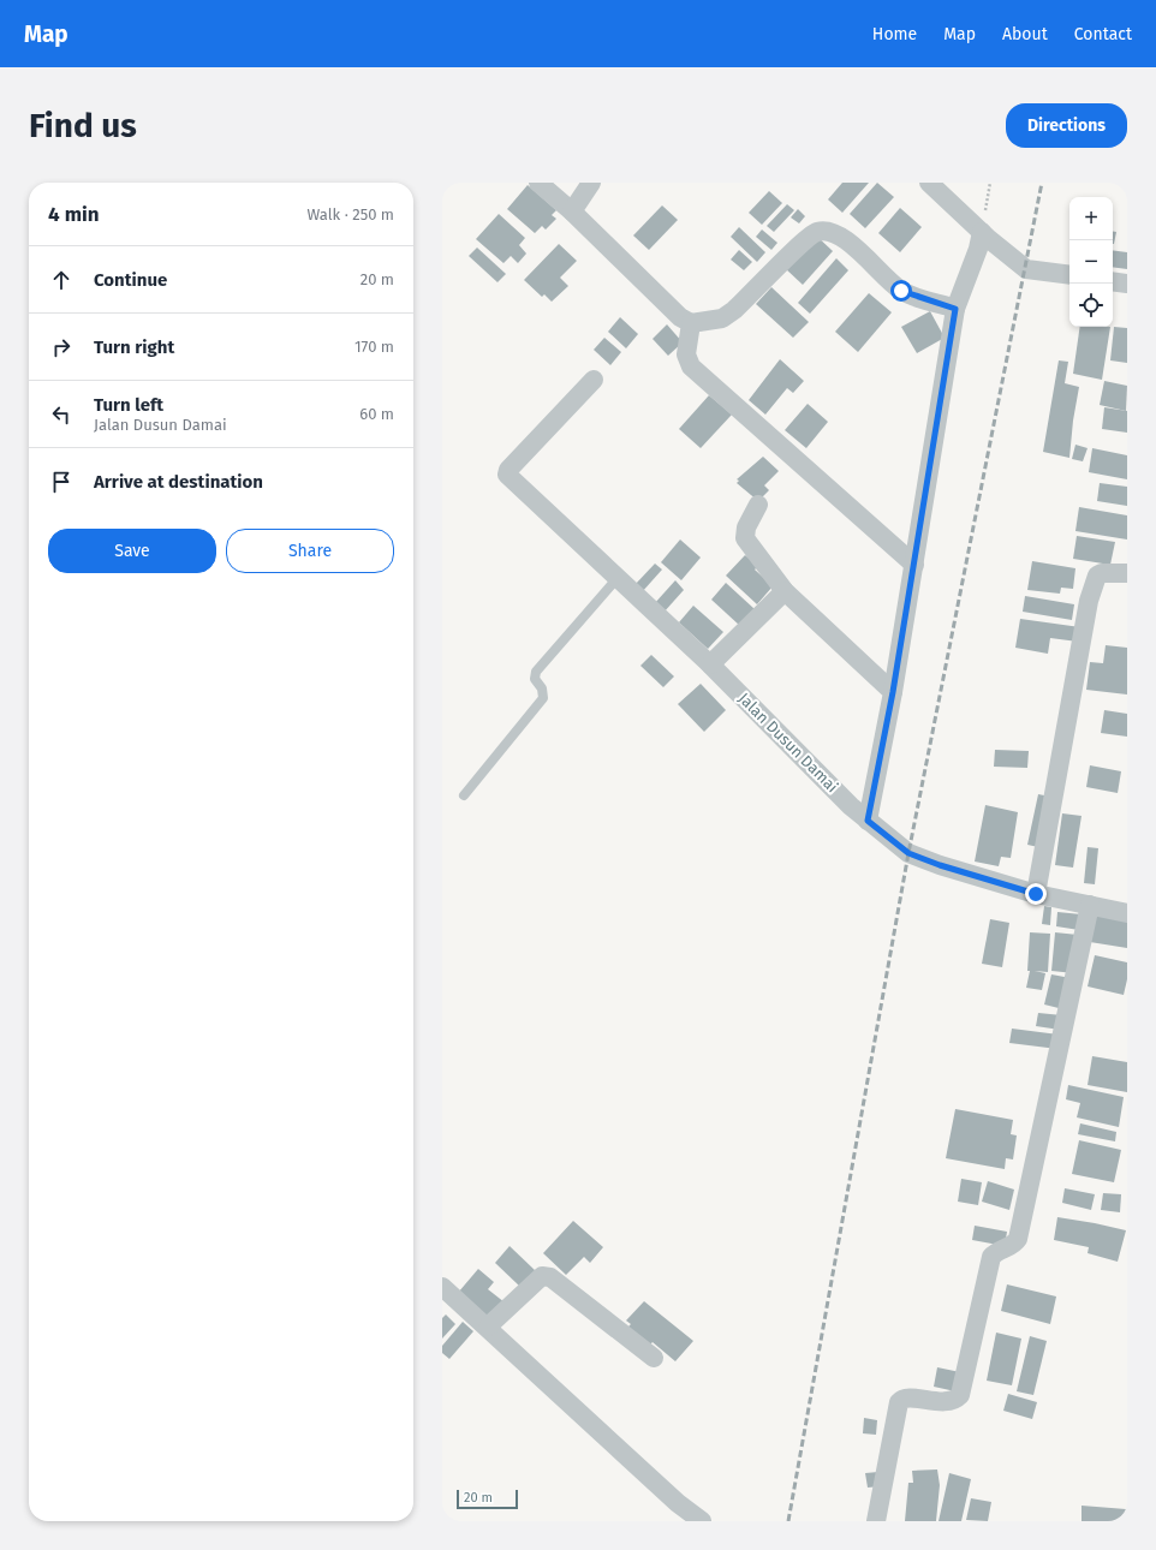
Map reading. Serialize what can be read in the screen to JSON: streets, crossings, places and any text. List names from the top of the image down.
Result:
{
  "streets": {
    "street": ["Jalan Dusun Damai"]
  },
  "scale_bar": "20 m",
  "page": {
    "header": "Map",
    "nav": [
      "Home",
      "Map",
      "About",
      "Contact"
    ],
    "buttons": [
      "Directions",
      ["Save", "Share"]
    ],
    "title": "Find us",
    "heading": ["4 min", "Walk · 250 m"],
    "map_buttons": ["+", "−"],
    "list": [
      ["Continue", "20 m"],
      ["Turn right", "170 m"],
      ["Turn left", "Jalan Dusun Damai", "60 m"],
      "Arrive at destination"
    ],
    "scale": "20 m"
  }
}
